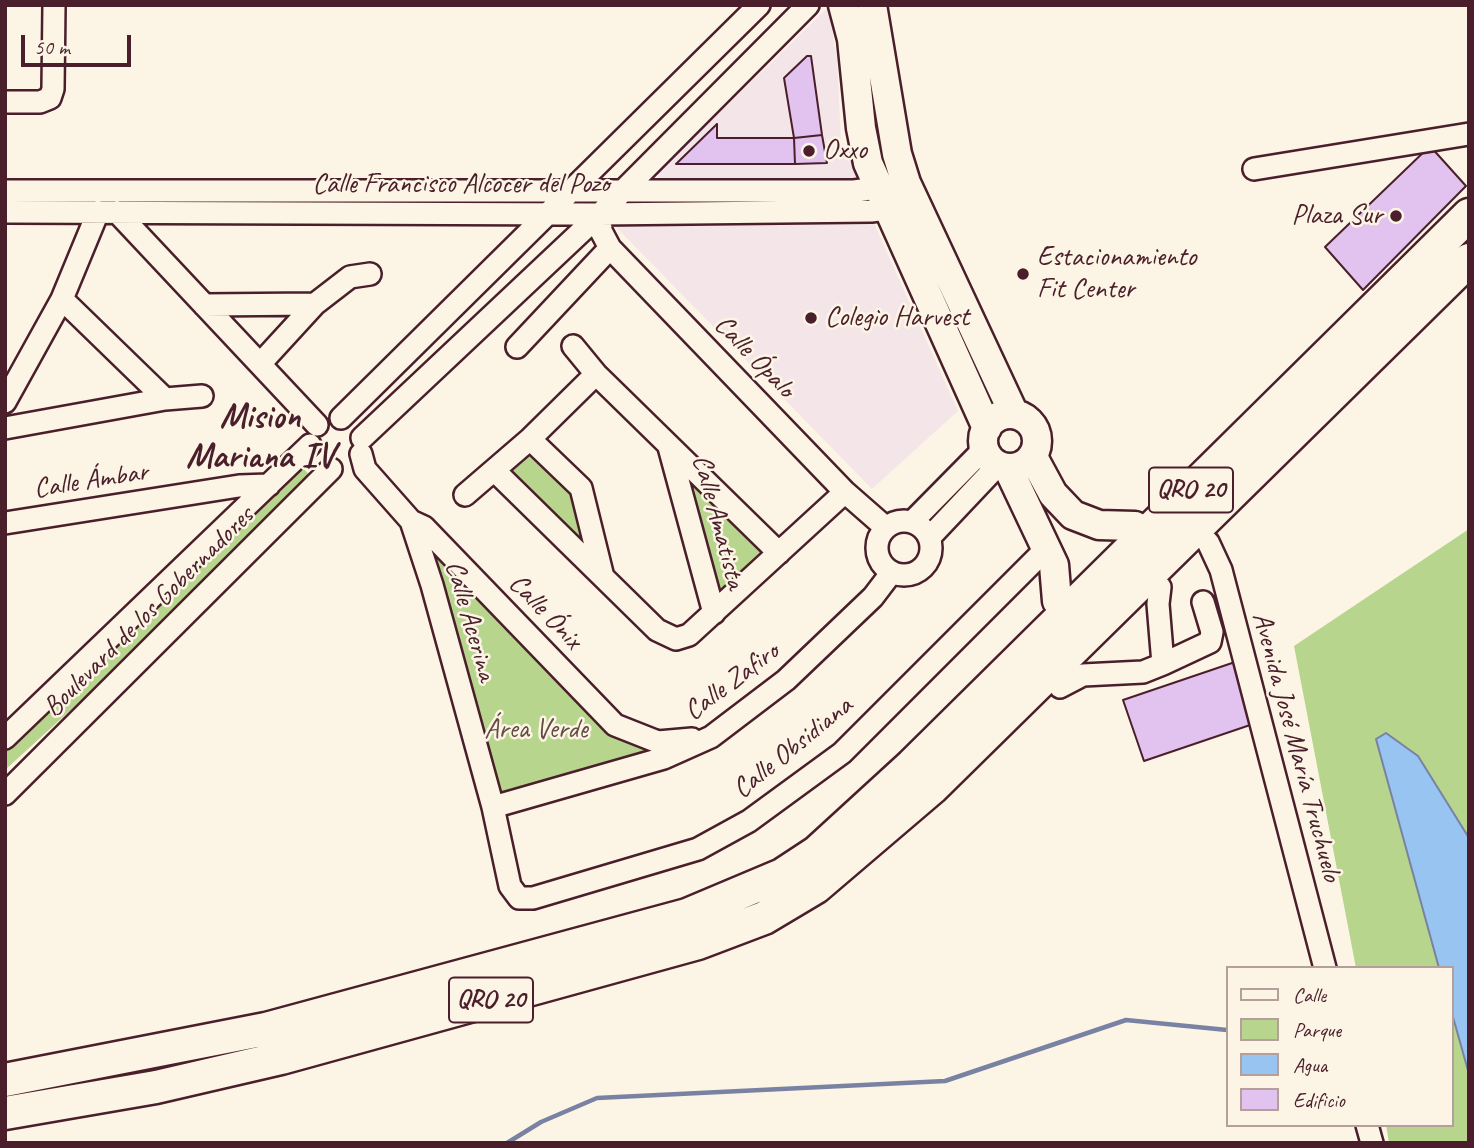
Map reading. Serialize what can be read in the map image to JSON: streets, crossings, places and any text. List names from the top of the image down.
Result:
{
  "streets": {
    "highway": ["QRO 20"],
    "street": [
      "Calle Francisco Alcocer del Pozo",
      "Calle Ópalo",
      "Calle Ámbar",
      "Calle Amatista",
      "Boulevard de los Gobernadores",
      "Calle Ónix",
      "Calle Acerina",
      "Calle Zafiro",
      "Avenida José María Truchuelo",
      "Calle Obsidiana"
    ]
  },
  "crossings": [
    ["Calle Francisco Alcocer del Pozo", "Calle Ópalo"],
    ["Calle Francisco Alcocer del Pozo", "Boulevard de los Gobernadores"],
    ["Calle Ópalo", "Calle Amatista"],
    ["Calle Ópalo", "Boulevard de los Gobernadores"],
    ["Calle Ópalo", "Calle Zafiro"],
    ["Calle Ámbar", "Boulevard de los Gobernadores"],
    ["Boulevard de los Gobernadores", "Calle Ónix"],
    ["Calle Ónix", "Calle Acerina"],
    ["Calle Ónix", "Calle Zafiro"],
    ["Calle Acerina", "Calle Zafiro"],
    ["Calle Acerina", "Calle Obsidiana"]
  ],
  "districts": ["Mision Mariana IV"],
  "parks": ["Área Verde"],
  "places": [
    "Oxxo",
    "Plaza Sur",
    "Estacionamiento Fit Center",
    "Colegio Harvest"
  ],
  "legend": [
    "Calle",
    "Parque",
    "Agua",
    "Edificio"
  ],
  "scale_bar": "50 m"
}
